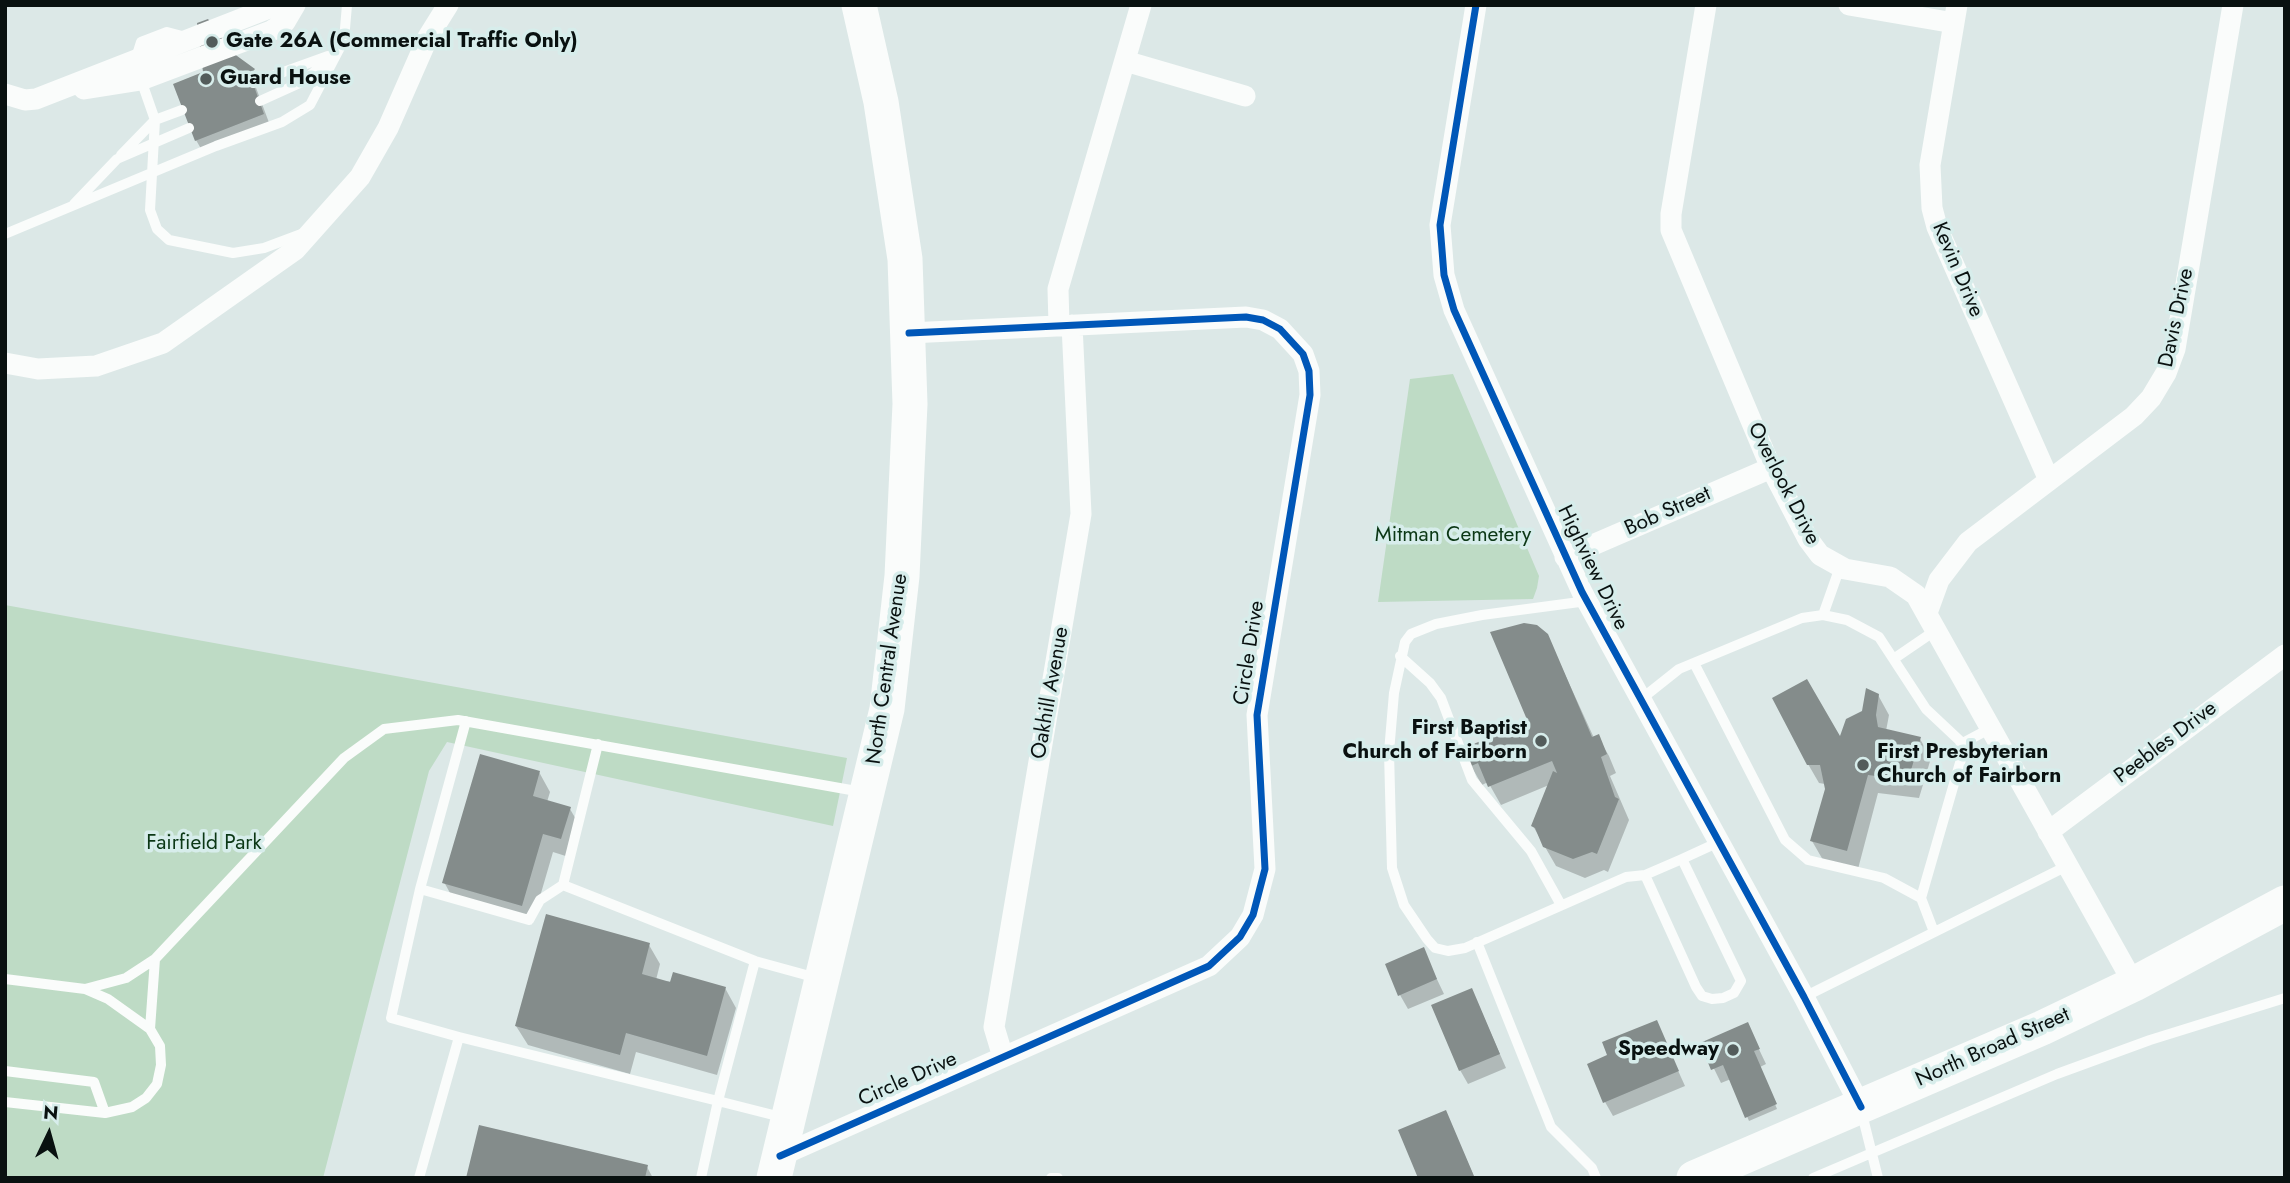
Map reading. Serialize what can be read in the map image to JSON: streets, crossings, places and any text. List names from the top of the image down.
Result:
{
  "streets": {
    "main road": ["North Central Avenue", "North Broad Street"],
    "street": [
      "Kevin Drive",
      "Davis Drive",
      "Overlook Drive",
      "Bob Street",
      "Highview Drive",
      "Circle Drive",
      "Oakhill Avenue",
      "Peebles Drive"
    ]
  },
  "crossings": [
    ["Kevin Drive", "Davis Drive"],
    ["Davis Drive", "Overlook Drive"],
    ["Overlook Drive", "Bob Street"],
    ["Overlook Drive", "Peebles Drive"],
    ["Overlook Drive", "North Broad Street"],
    ["Bob Street", "Highview Drive"],
    ["Highview Drive", "North Broad Street"],
    ["Circle Drive", "North Central Avenue"],
    ["Circle Drive", "Oakhill Avenue"]
  ],
  "parks": ["Mitman Cemetery", "Fairfield Park"],
  "places": [
    "Gate 26A (Commercial Traffic Only)",
    "Guard House",
    "First Baptist Church of Fairborn",
    "First Presbyterian Church of Fairborn",
    "Speedway"
  ],
  "north": "top"
}
